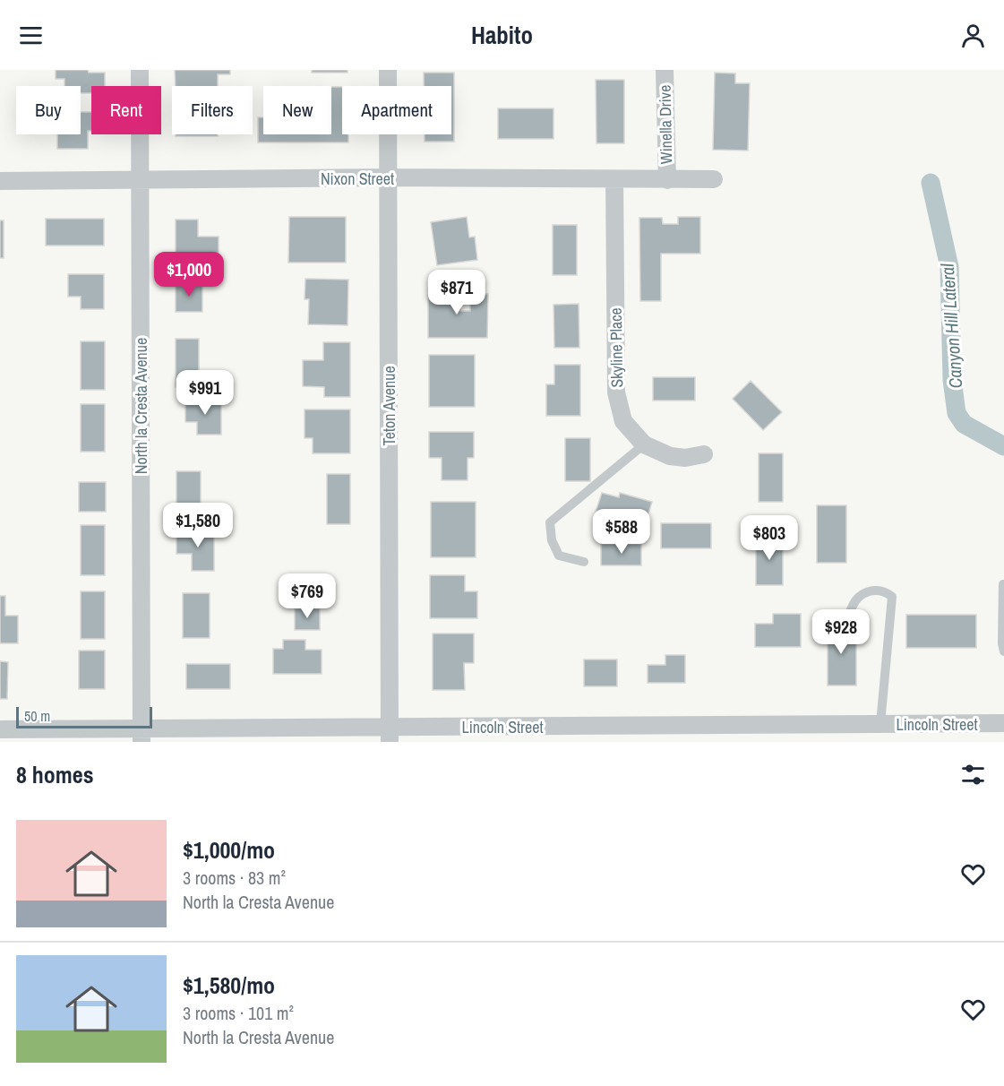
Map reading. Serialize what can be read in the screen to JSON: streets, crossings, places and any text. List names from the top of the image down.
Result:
{
  "streets": {
    "street": [
      "Winella Drive",
      "Nixon Street",
      "Skyline Place",
      "North la Cresta Avenue",
      "Teton Avenue",
      "Lincoln Street"
    ]
  },
  "crossings": [
    ["Winella Drive", "Nixon Street"],
    ["Nixon Street", "Skyline Place"],
    ["Nixon Street", "North la Cresta Avenue"],
    ["Nixon Street", "Teton Avenue"],
    ["North la Cresta Avenue", "Lincoln Street"],
    ["Teton Avenue", "Lincoln Street"]
  ],
  "water": ["Canyon Hill Lateral"],
  "scale_bar": "50 m",
  "page": {
    "header": "Habito",
    "chip": [
      "Buy",
      "Rent",
      "Filters",
      "New",
      "Apartment"
    ],
    "price": [
      "$1,000",
      "$871",
      "$991",
      "$1,580",
      "$588",
      "$803",
      "$769",
      "$928"
    ],
    "scale": "50 m",
    "heading": "8 homes",
    "list": [
      {
        "name": "$1,000/mo",
        "note": "3 rooms · 83 m² · North la Cresta Avenue"
      },
      {
        "name": "$1,580/mo",
        "note": "3 rooms · 101 m² · North la Cresta Avenue"
      }
    ]
  }
}
